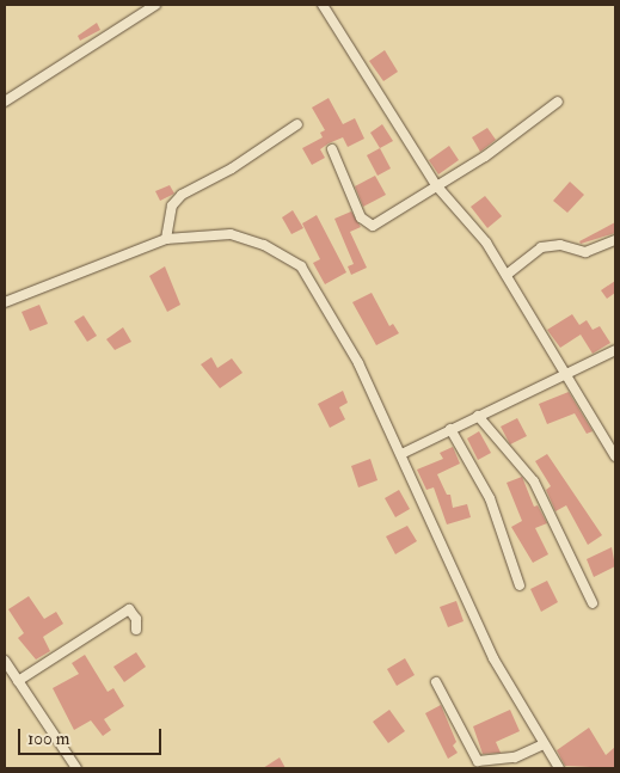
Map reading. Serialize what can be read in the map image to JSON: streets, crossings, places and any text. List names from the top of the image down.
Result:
{
  "scale_bar": "100 m"
}
